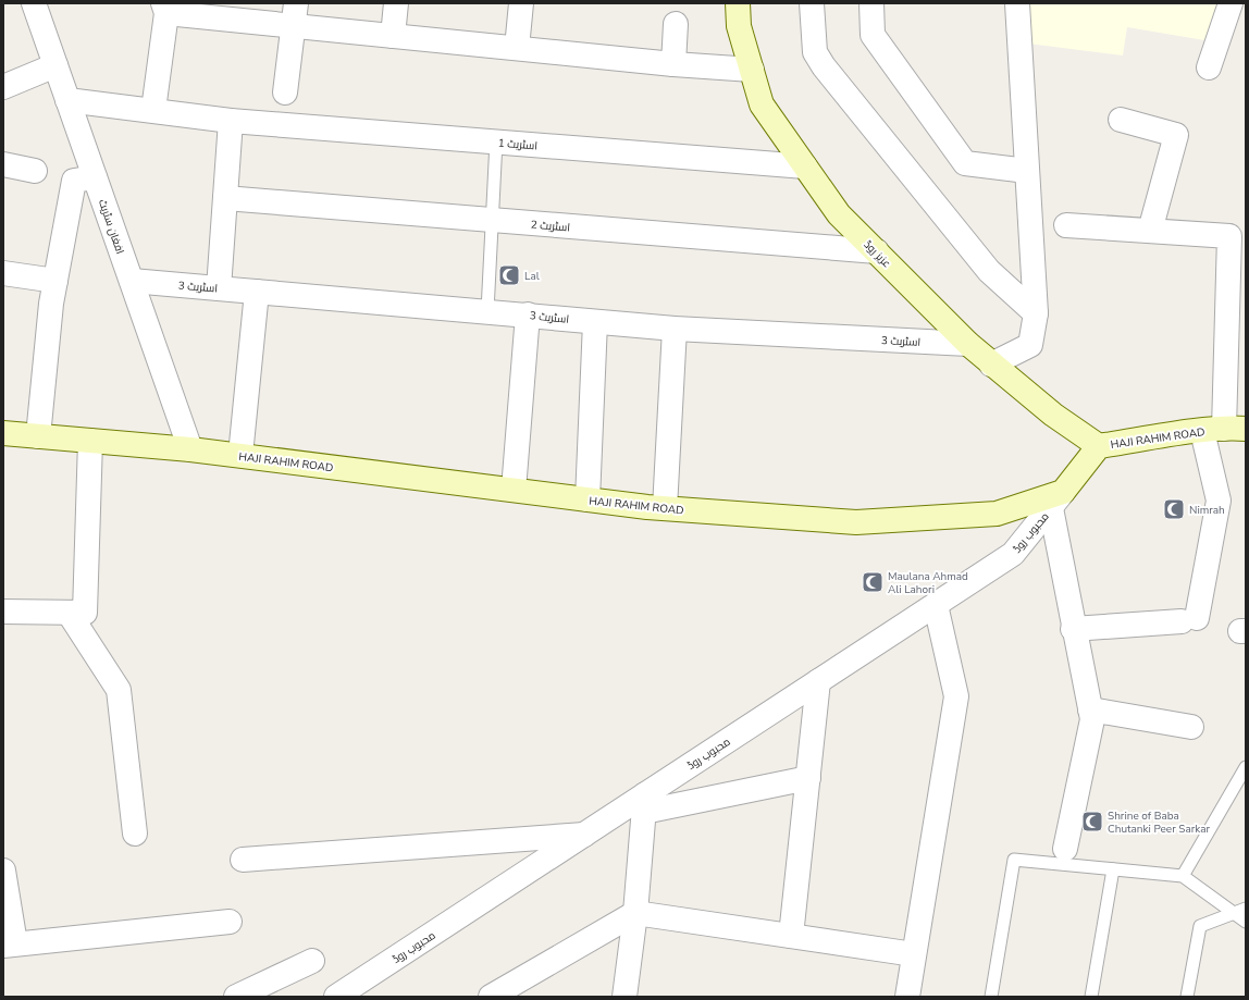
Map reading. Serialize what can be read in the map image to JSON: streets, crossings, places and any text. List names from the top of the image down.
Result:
{
  "streets": {
    "main road": ["عزیز روڈ", "HAJI RAHIM ROAD"],
    "street": [
      "اسٹریٹ 1",
      "اسٹریٹ 2",
      "افغان سٹریٹ",
      "اسٹریٹ 3",
      "محبوب روڈ"
    ]
  },
  "crossings": [
    ["اسٹریٹ 1", "افغان سٹریٹ"],
    ["اسٹریٹ 1", "عزیز روڈ"],
    ["اسٹریٹ 2", "عزیز روڈ"],
    ["افغان سٹریٹ", "اسٹریٹ 3"],
    ["افغان سٹریٹ", "HAJI RAHIM ROAD"],
    ["عزیز روڈ", "اسٹریٹ 3"],
    ["عزیز روڈ", "HAJI RAHIM ROAD"],
    ["HAJI RAHIM ROAD", "محبوب روڈ"]
  ],
  "places": {
    "mosque": [
      "Lal",
      "Nimrah",
      "Maulana Ahmad Ali Lahori",
      "Shrine of Baba Chutanki Peer Sarkar"
    ]
  }
}
